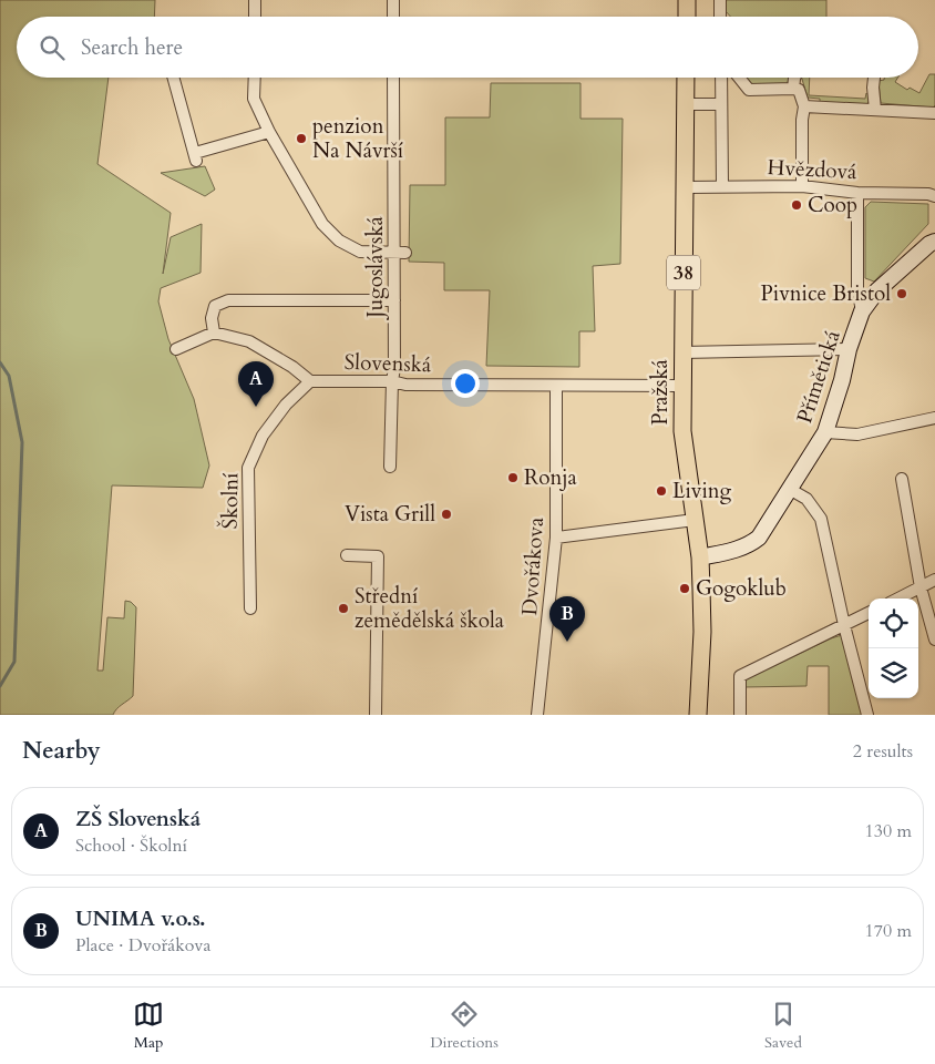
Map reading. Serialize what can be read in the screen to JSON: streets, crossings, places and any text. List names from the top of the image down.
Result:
{
  "streets": {
    "main road": ["38", "Přímětická", "Pražská"],
    "street": [
      "Hvězdová",
      "Jugoslávská",
      "Slovenská",
      "Školní",
      "Dvořákova"
    ]
  },
  "crossings": [
    ["Hvězdová", "Pražská"],
    ["Jugoslávská", "Slovenská"],
    ["Slovenská", "Pražská"],
    ["Slovenská", "Školní"],
    ["Slovenská", "Dvořákova"],
    ["Přímětická", "Pražská"]
  ],
  "places": [
    "penzion Na Návrší",
    "Coop",
    "Pivnice Bristol",
    "Ronja",
    "Living",
    "Vista Grill",
    "Gogoklub",
    "Střední zemědělská škola"
  ],
  "page": {
    "search": "Search here",
    "pins": ["A", "B"],
    "heading": ["Nearby", "2 results"],
    "list": [
      {
        "mark": "A",
        "name": "ZŠ Slovenská",
        "note": "School · Školní",
        "value": "130 m"
      },
      {
        "mark": "B",
        "name": "UNIMA v.o.s.",
        "note": "Place · Dvořákova",
        "value": "170 m"
      }
    ],
    "nav": ["Map", "Directions", "Saved"]
  }
}
